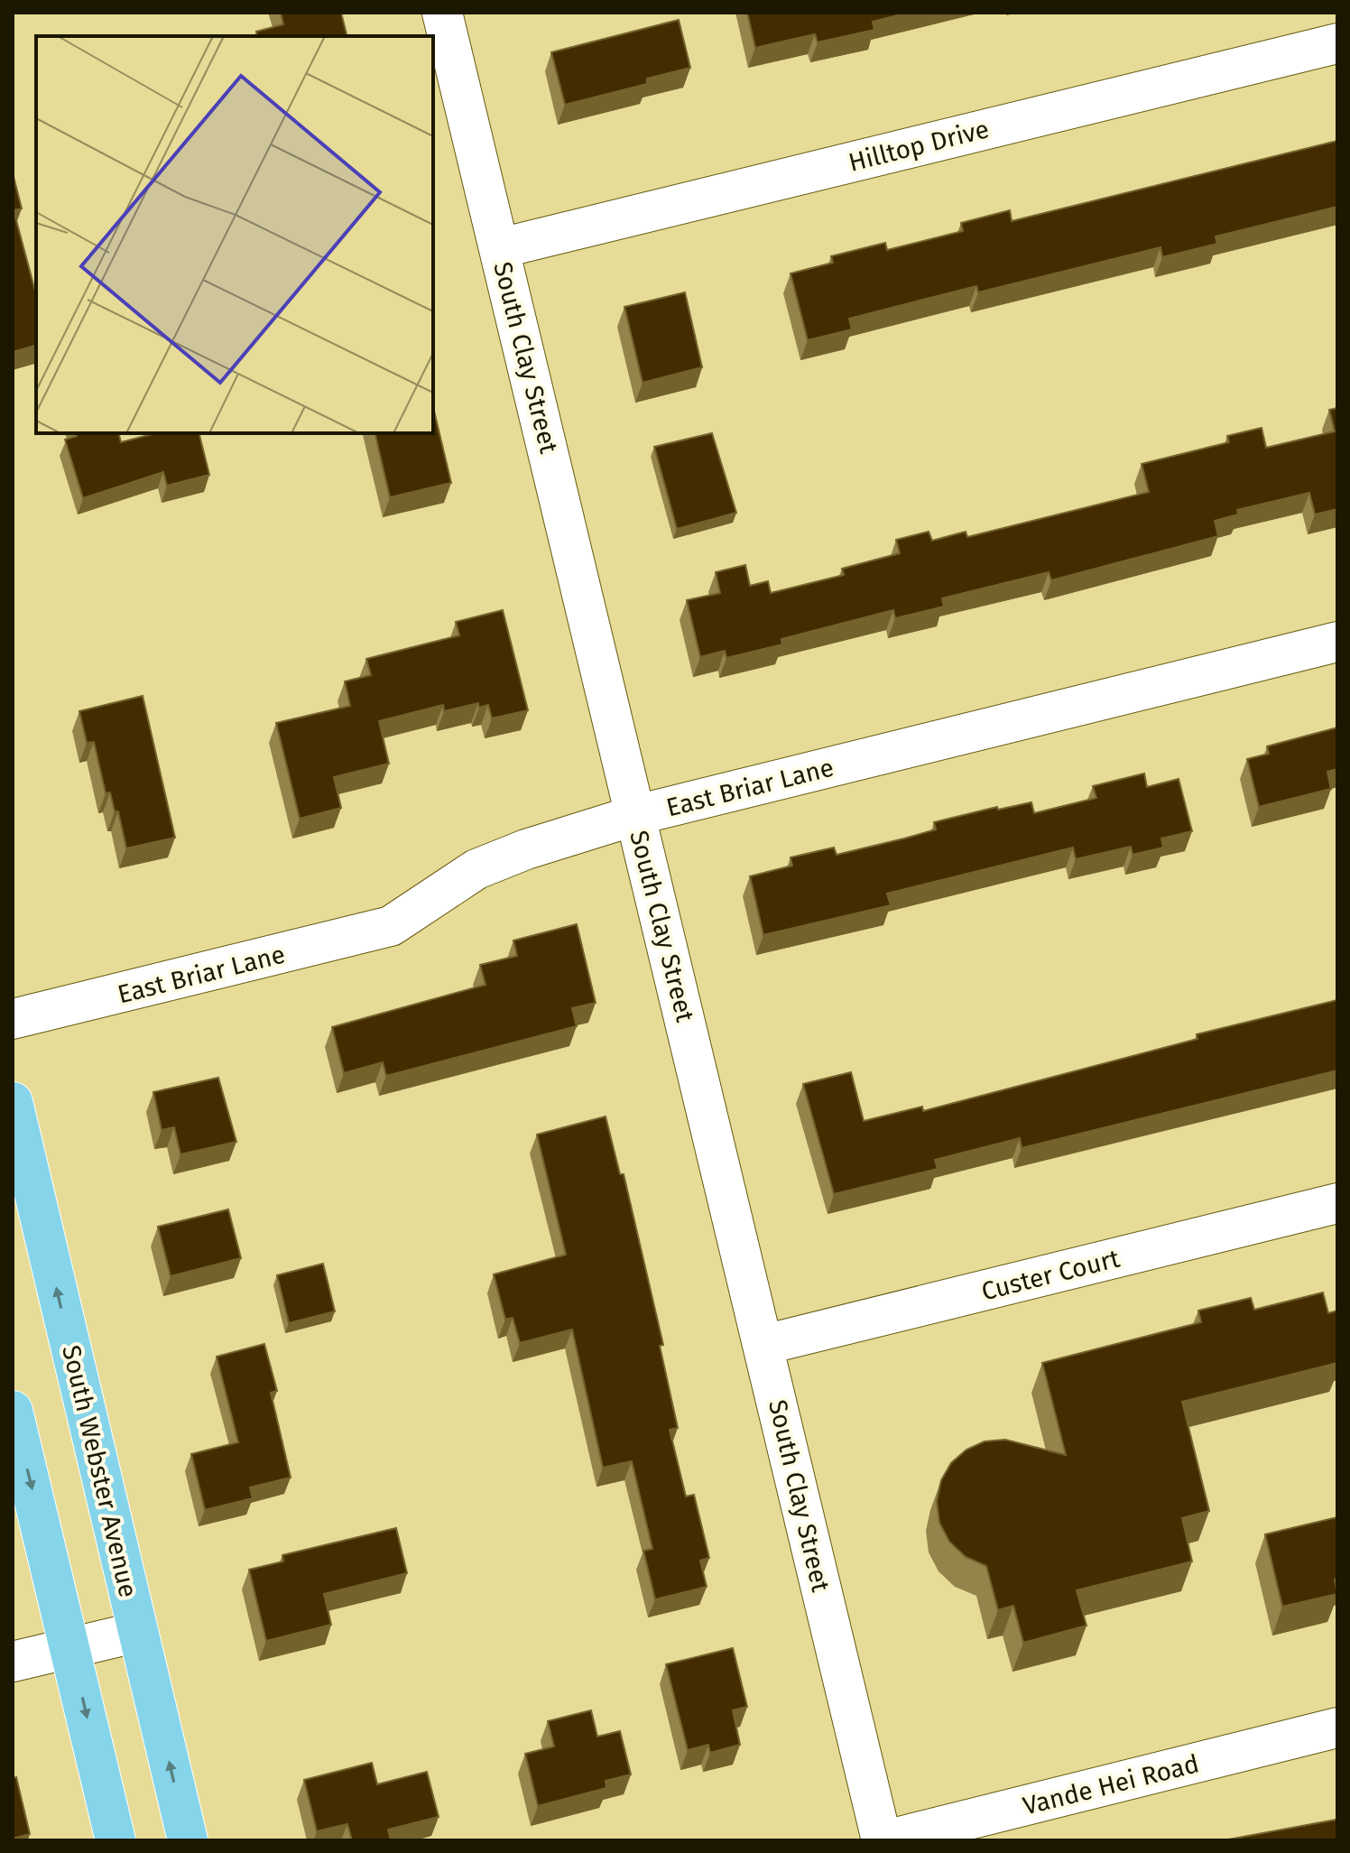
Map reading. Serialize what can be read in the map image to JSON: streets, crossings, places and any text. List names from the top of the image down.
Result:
{
  "streets": {
    "main road": ["South Webster Avenue"],
    "street": [
      "Hilltop Drive",
      "South Clay Street",
      "East Briar Lane",
      "Custer Court",
      "Vande Hei Road"
    ]
  },
  "crossings": [
    ["Hilltop Drive", "South Clay Street"],
    ["South Clay Street", "East Briar Lane"],
    ["South Clay Street", "Custer Court"],
    ["South Clay Street", "Vande Hei Road"]
  ]
}
